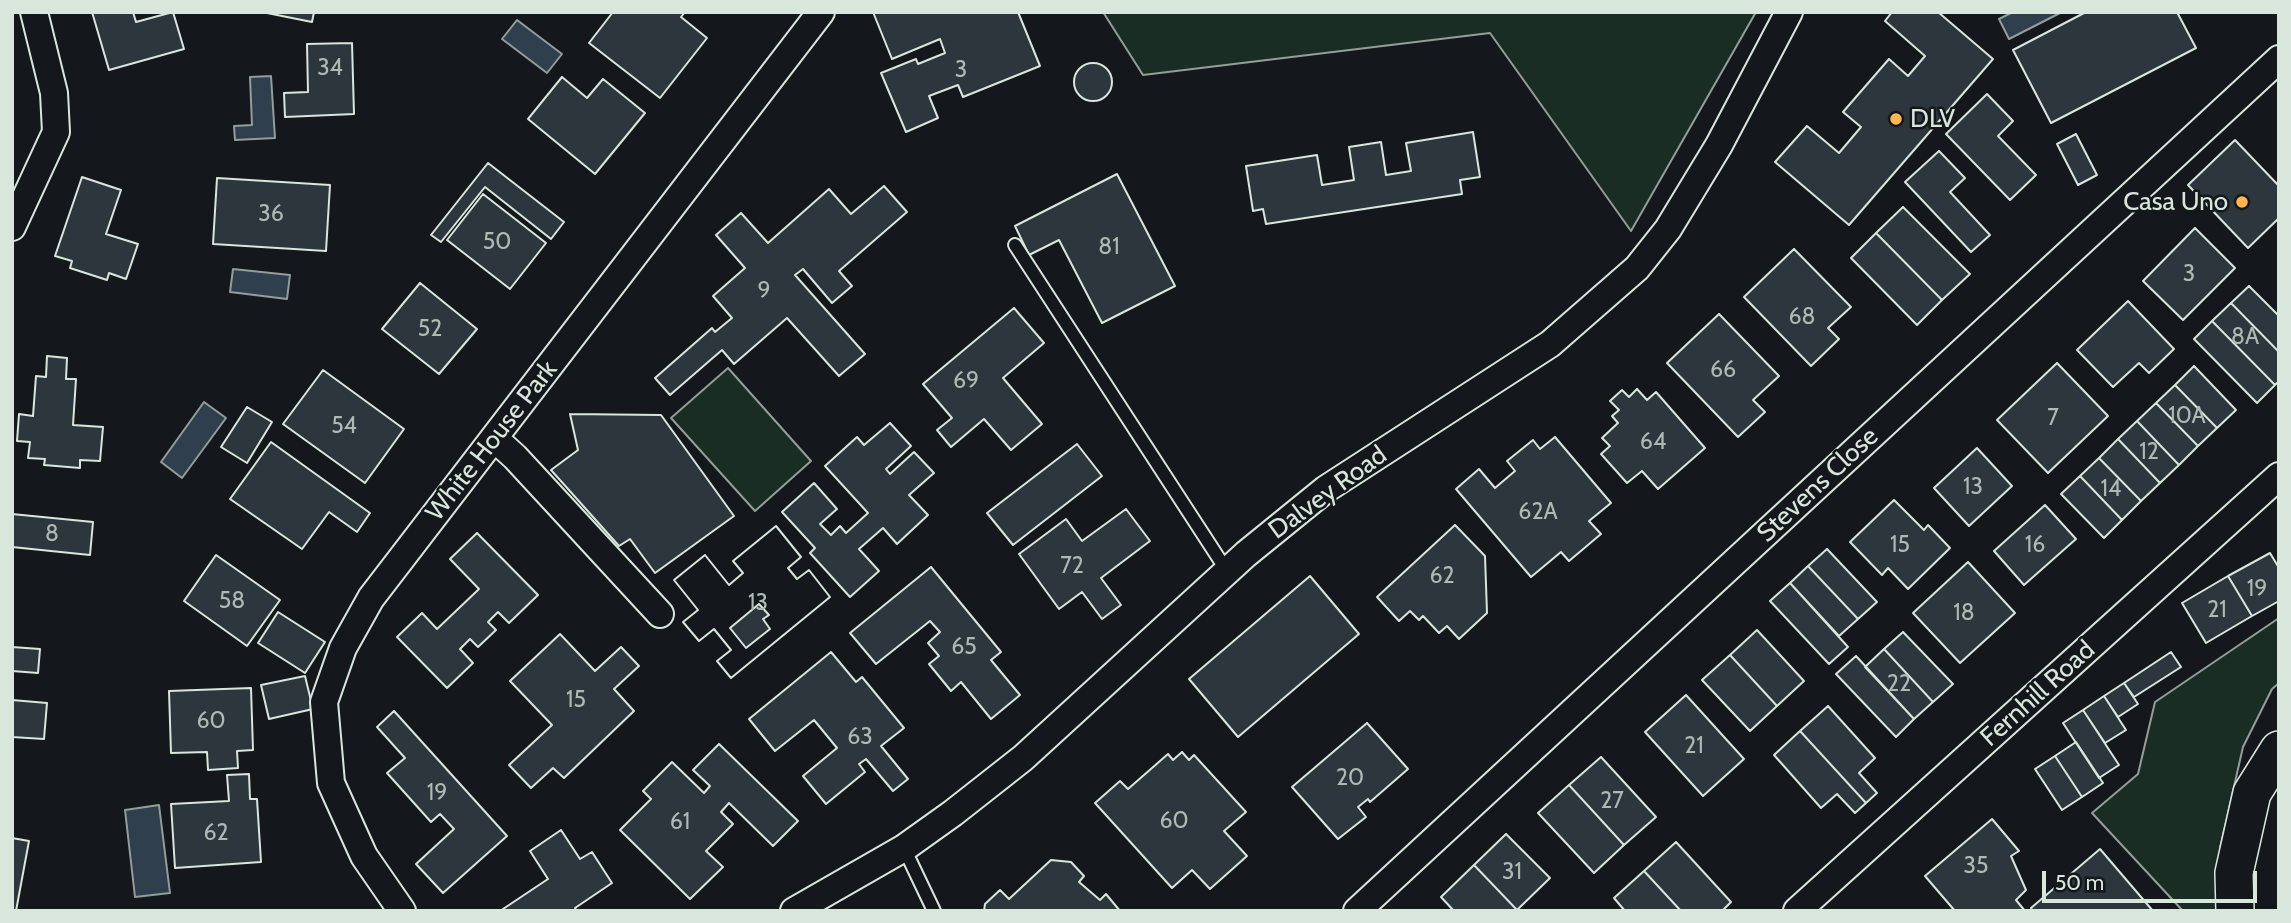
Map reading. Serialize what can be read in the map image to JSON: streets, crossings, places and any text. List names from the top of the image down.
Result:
{
  "streets": {
    "street": [
      "White House Park",
      "Stevens Close",
      "Dalvey Road",
      "Fernhill Road"
    ]
  },
  "places": ["DLV", "Casa Uno"],
  "house_numbers": [
    "34",
    "3",
    "36",
    "50",
    "81",
    "3",
    "9",
    "68",
    "52",
    "8A",
    "66",
    "69",
    "10A",
    "7",
    "54",
    "64",
    "12",
    "13",
    "14",
    "62A",
    "8",
    "15",
    "16",
    "72",
    "62",
    "19",
    "58",
    "13",
    "21",
    "18",
    "65",
    "22",
    "15",
    "60",
    "63",
    "21",
    "20",
    "19",
    "27",
    "60",
    "61",
    "62",
    "35",
    "31"
  ],
  "scale_bar": "50 m"
}
